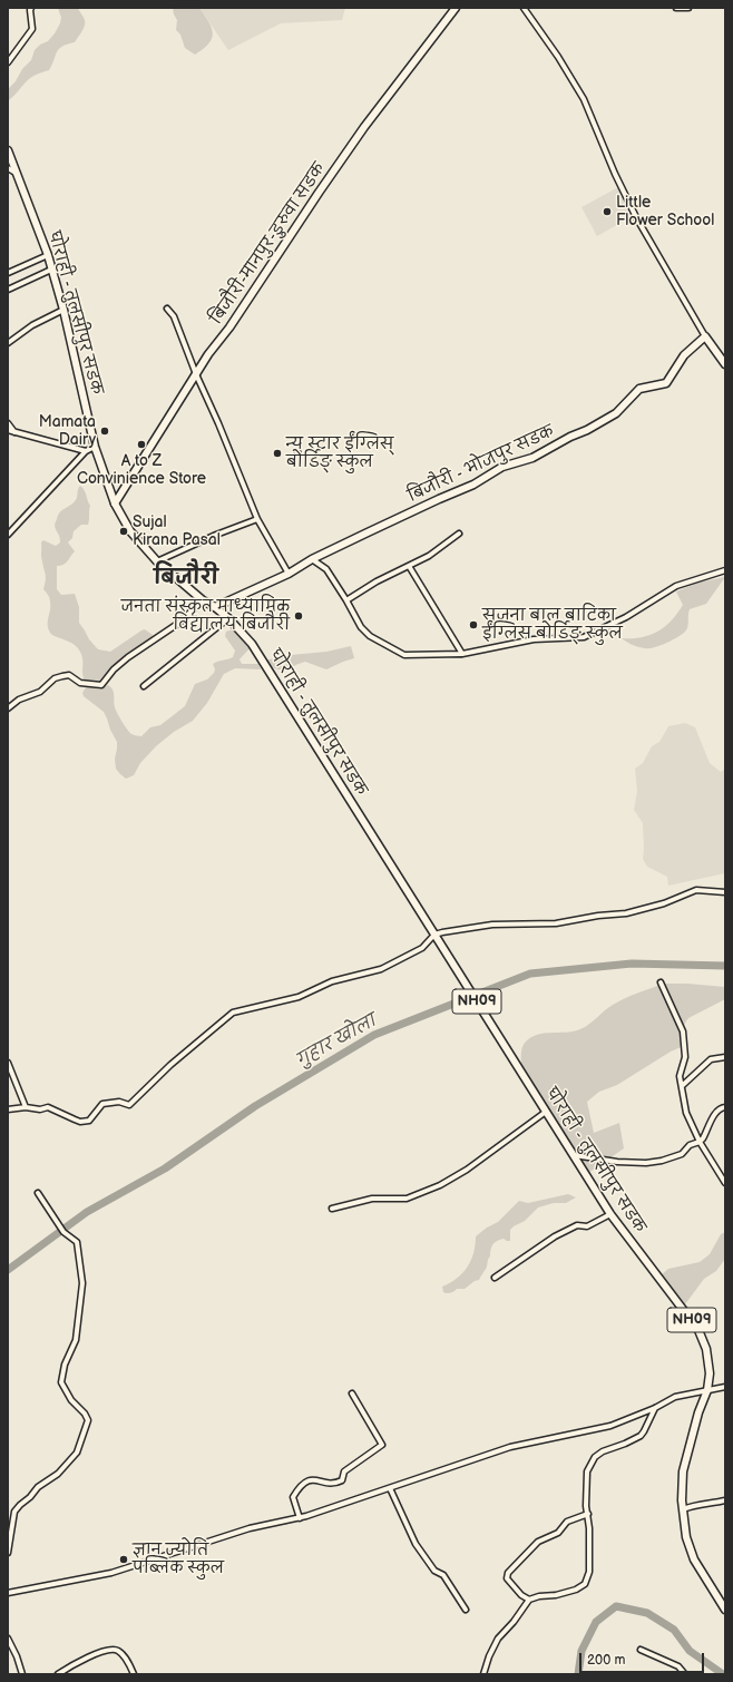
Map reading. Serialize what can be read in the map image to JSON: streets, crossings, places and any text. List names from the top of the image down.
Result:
{
  "streets": {
    "main road": [
      "बिजौरी-मानपुर-डुरुवा सडक",
      "घोराही - तुलसीपुर सडक",
      "बिजौरी - भोजपुर सडक",
      "NH09"
    ]
  },
  "crossings": [
    ["बिजौरी-मानपुर-डुरुवा सडक", "घोराही - तुलसीपुर सडक"],
    ["घोराही - तुलसीपुर सडक", "बिजौरी - भोजपुर सडक"]
  ],
  "districts": ["बिजौरी"],
  "water": ["गुहार खोला"],
  "places": [
    "Little Flower School",
    "Mamata Dairy",
    "A to Z Convinience Store",
    "न्यु स्टार ईंग्लिस् बोर्डिङ् स्कुल",
    "Sujal Kirana Pasal",
    "जनता संस्कृत माध्यामिक विद्यालय बिजौरी",
    "सृजना बाल बाटिका ईंग्लिस बोर्डिङ् स्कुल",
    "ज्ञान ज्योति पब्लिक स्कुल"
  ],
  "scale_bar": "200 m"
}
